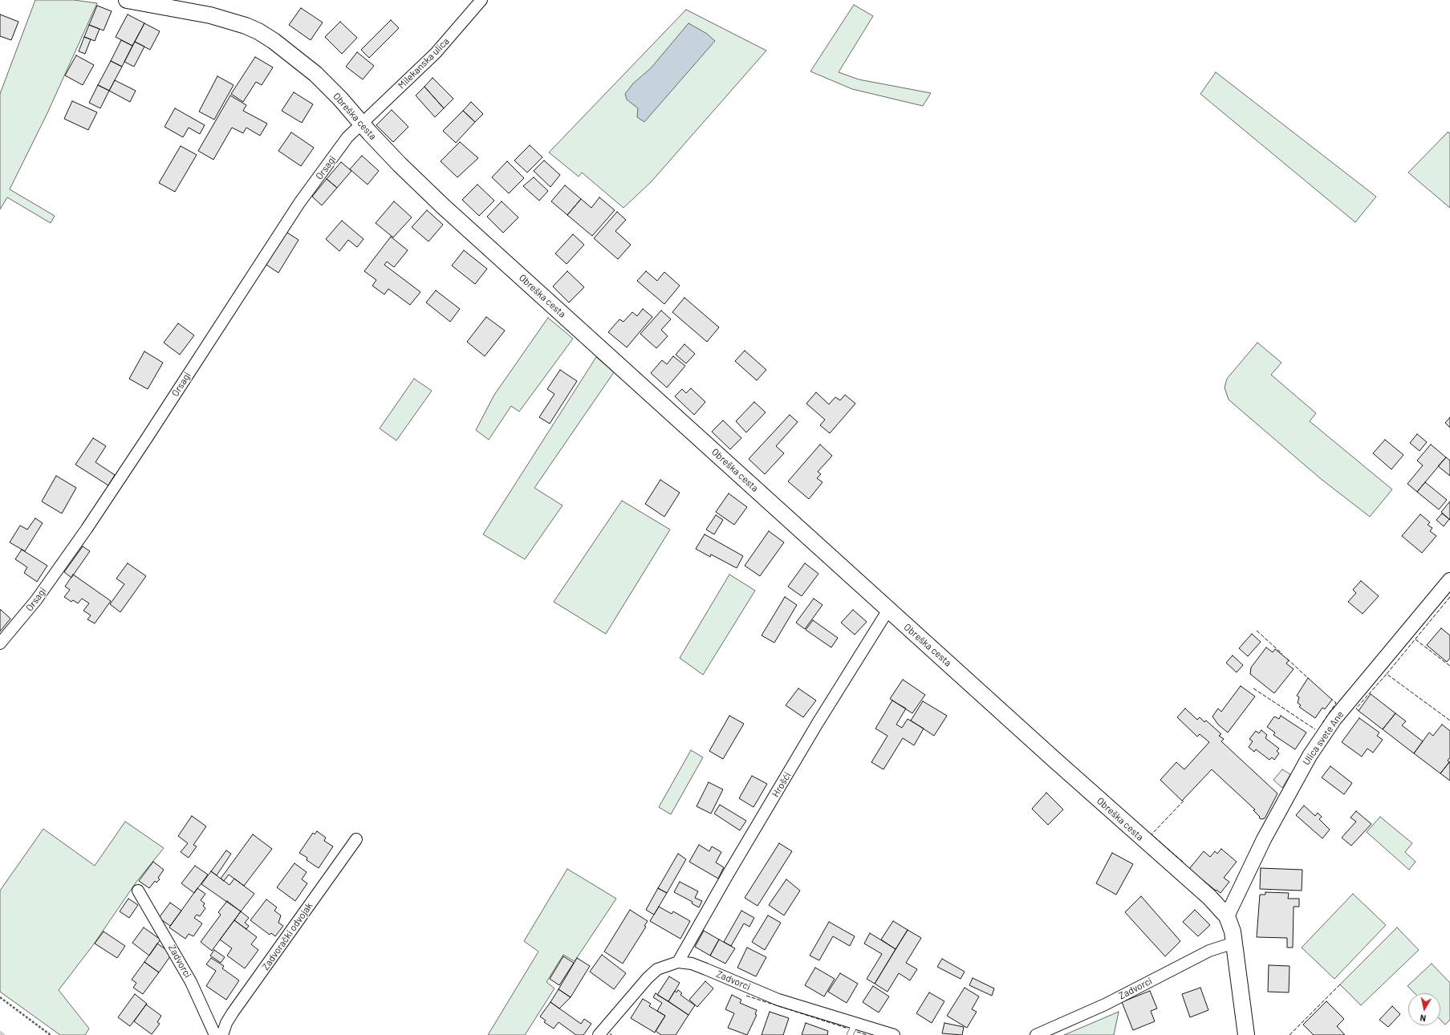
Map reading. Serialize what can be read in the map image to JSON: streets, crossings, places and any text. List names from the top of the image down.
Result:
{
  "streets": {
    "main road": ["Obreška cesta"],
    "street": [
      "Milekanska ulica",
      "Orsagi",
      "Ulica svete Ane",
      "Hrošći",
      "Zadvorački odvojak",
      "Zadvorci"
    ]
  },
  "crossings": [
    ["Milekanska ulica", "Obreška cesta"],
    ["Milekanska ulica", "Orsagi"],
    ["Obreška cesta", "Orsagi"],
    ["Obreška cesta", "Ulica svete Ane"],
    ["Obreška cesta", "Hrošći"],
    ["Obreška cesta", "Zadvorci"],
    ["Hrošći", "Zadvorci"]
  ],
  "north": "bottom"
}
